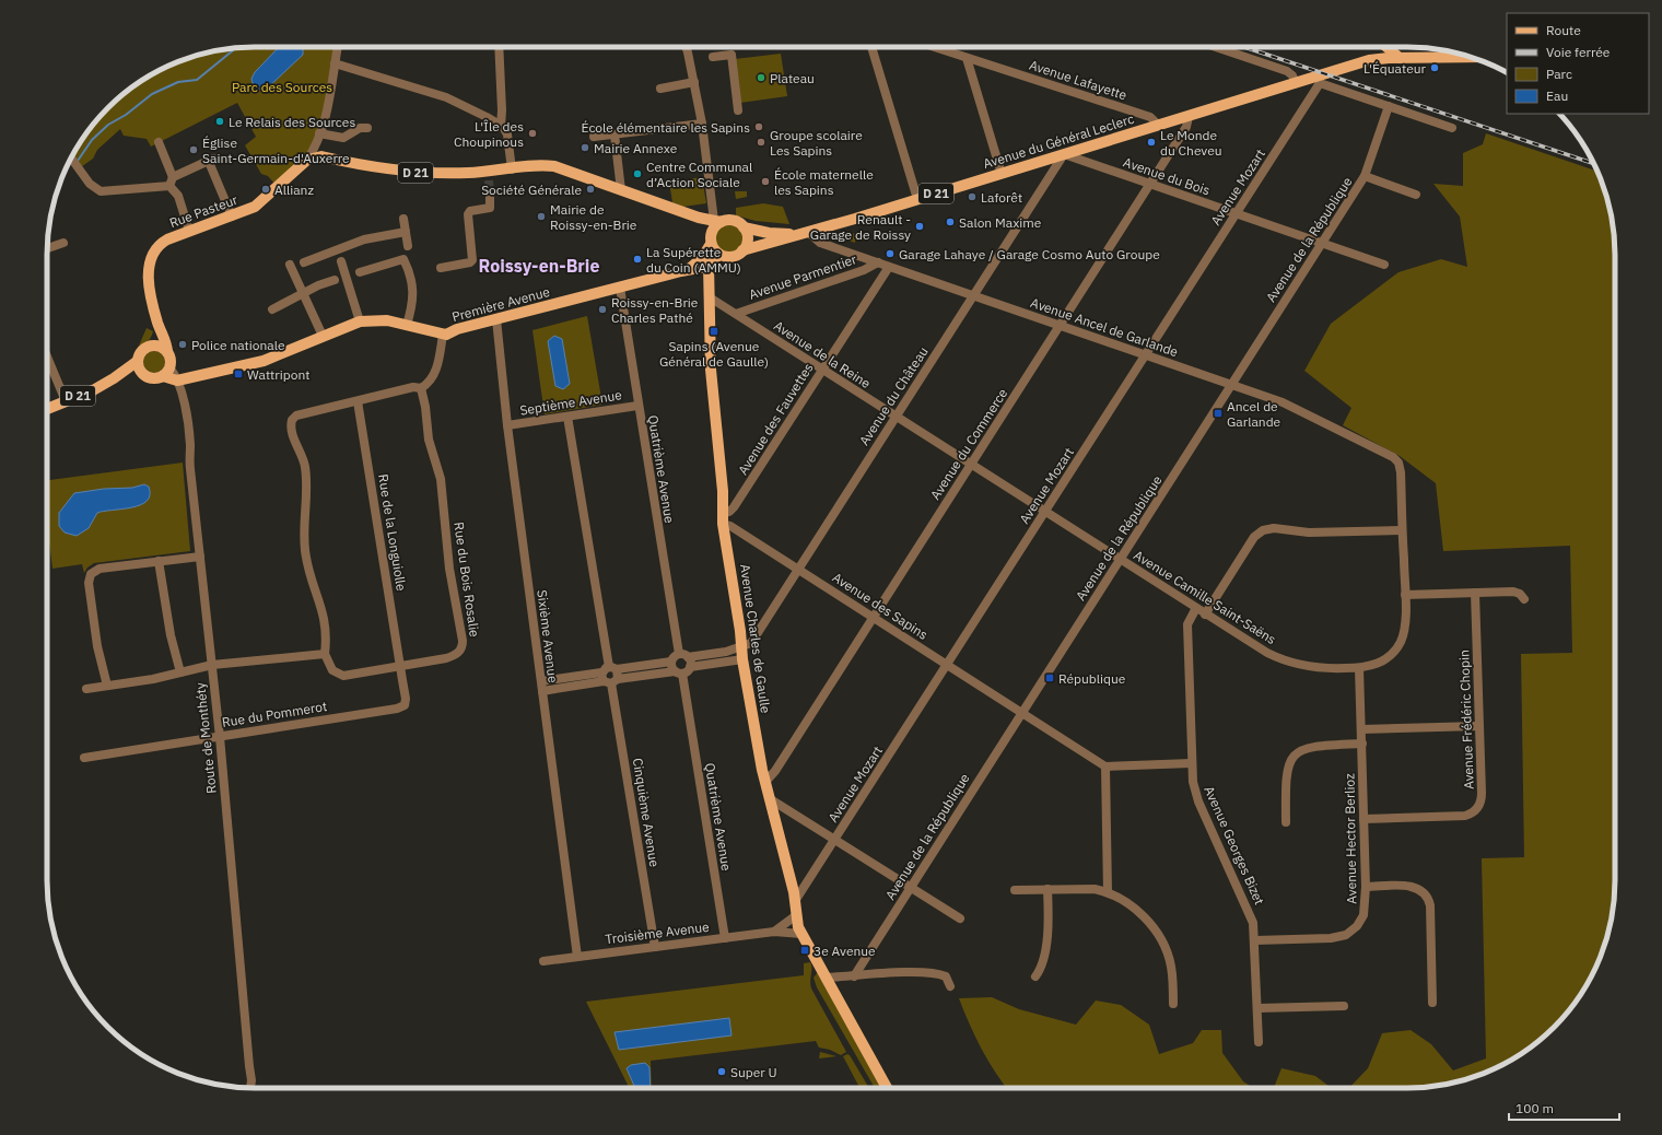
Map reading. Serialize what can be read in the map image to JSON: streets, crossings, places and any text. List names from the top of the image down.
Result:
{
  "streets": {
    "main road": [
      "Avenue du Général Leclerc",
      "D 21",
      "Rue Pasteur",
      "Première Avenue",
      "Avenue Charles de Gaulle"
    ],
    "street": [
      "Avenue Lafayette",
      "Avenue du Bois",
      "Avenue Mozart",
      "Avenue de la République",
      "Avenue Parmentier",
      "Avenue Ancel de Garlande",
      "Avenue de la Reine",
      "Avenue du Château",
      "Septième Avenue",
      "Avenue des Fauvettes",
      "Avenue du Commerce",
      "Quatrième Avenue",
      "Rue de la Longuiolle",
      "Rue du Bois Rosalie",
      "Avenue Camille Saint-Saëns",
      "Avenue des Sapins",
      "Sixième Avenue",
      "Rue du Pommerot",
      "Avenue Frédéric Chopin",
      "Route de Monthéty",
      "Cinquième Avenue",
      "Avenue Hector Berlioz",
      "Avenue Georges Bizet",
      "Troisième Avenue"
    ]
  },
  "crossings": [
    ["Avenue Lafayette", "Avenue du Général Leclerc"],
    ["Avenue du Général Leclerc", "D 21"],
    ["Avenue du Général Leclerc", "Avenue du Bois"],
    ["Avenue du Général Leclerc", "Avenue Mozart"],
    ["Avenue du Général Leclerc", "Rue Pasteur"],
    ["Avenue du Général Leclerc", "Avenue Ancel de Garlande"],
    ["Avenue du Général Leclerc", "Avenue du Château"],
    ["Avenue du Général Leclerc", "Avenue du Commerce"],
    ["D 21", "Avenue Mozart"],
    ["D 21", "Rue Pasteur"],
    ["D 21", "Route de Monthéty"],
    ["Avenue du Bois", "Avenue Mozart"],
    ["Avenue du Bois", "Avenue de la République"],
    ["Avenue du Bois", "Avenue du Château"],
    ["Avenue du Bois", "Avenue du Commerce"],
    ["Avenue Mozart", "Avenue Ancel de Garlande"],
    ["Avenue Mozart", "Avenue de la Reine"],
    ["Avenue Mozart", "Avenue des Sapins"],
    ["Avenue Mozart", "Avenue Charles de Gaulle"],
    ["Rue Pasteur", "Route de Monthéty"],
    ["Avenue de la République", "Avenue Ancel de Garlande"],
    ["Avenue de la République", "Avenue de la Reine"],
    ["Avenue de la République", "Avenue Camille Saint-Saëns"],
    ["Avenue de la République", "Avenue des Sapins"],
    ["Avenue Parmentier", "Avenue Ancel de Garlande"],
    ["Avenue Parmentier", "Avenue de la Reine"],
    ["Première Avenue", "Quatrième Avenue"],
    ["Première Avenue", "Sixième Avenue"],
    ["Première Avenue", "Route de Monthéty"],
    ["Avenue Ancel de Garlande", "Avenue du Château"],
    ["Avenue Ancel de Garlande", "Avenue des Fauvettes"],
    ["Avenue Ancel de Garlande", "Avenue du Commerce"],
    ["Avenue Ancel de Garlande", "Avenue Camille Saint-Saëns"],
    ["Avenue de la Reine", "Avenue du Château"],
    ["Avenue de la Reine", "Avenue des Fauvettes"],
    ["Avenue de la Reine", "Avenue du Commerce"],
    ["Avenue de la Reine", "Avenue Camille Saint-Saëns"],
    ["Avenue de la Reine", "Avenue Charles de Gaulle"],
    ["Avenue du Château", "Avenue des Sapins"],
    ["Avenue du Château", "Avenue Charles de Gaulle"],
    ["Septième Avenue", "Quatrième Avenue"],
    ["Septième Avenue", "Sixième Avenue"],
    ["Septième Avenue", "Cinquième Avenue"],
    ["Avenue des Fauvettes", "Avenue des Sapins"],
    ["Avenue des Fauvettes", "Avenue Charles de Gaulle"],
    ["Avenue du Commerce", "Avenue des Sapins"],
    ["Avenue du Commerce", "Avenue Charles de Gaulle"],
    ["Quatrième Avenue", "Troisième Avenue"],
    ["Rue de la Longuiolle", "Rue du Bois Rosalie"],
    ["Rue de la Longuiolle", "Rue du Pommerot"],
    ["Rue du Bois Rosalie", "Rue du Pommerot"],
    ["Avenue Camille Saint-Saëns", "Avenue Hector Berlioz"],
    ["Avenue Camille Saint-Saëns", "Avenue Georges Bizet"],
    ["Avenue des Sapins", "Avenue Charles de Gaulle"],
    ["Sixième Avenue", "Troisième Avenue"],
    ["Avenue Charles de Gaulle", "Troisième Avenue"],
    ["Rue du Pommerot", "Route de Monthéty"],
    ["Avenue Frédéric Chopin", "Avenue Hector Berlioz"],
    ["Cinquième Avenue", "Troisième Avenue"],
    ["Avenue Hector Berlioz", "Avenue Georges Bizet"]
  ],
  "districts": ["Roissy-en-Brie"],
  "parks": ["Parc des Sources"],
  "places": {
    "other": [
      "L'Équateur",
      "Plateau",
      "Le Relais des Sources",
      "École élémentaire les Sapins",
      "L'Île des Choupinous",
      "Groupe scolaire Les Sapins",
      "Le Monde du Cheveu",
      "Mairie Annexe",
      "Église Saint-Germain-d'Auxerre",
      "Centre Communal d’Action Sociale",
      "École maternelle les Sapins",
      "Allianz",
      "Société Générale",
      "Laforêt",
      "Mairie de Roissy-en-Brie",
      "Salon Maxime",
      "Renault - Garage de Roissy",
      "Garage Lahaye / Garage Cosmo Auto Groupe",
      "La Supérette du Coin (AMMU)",
      "Roissy-en-Brie Charles Pathé",
      "Police nationale",
      "Super U"
    ],
    "transit": [
      "Sapins (Avenue Général de Gaulle)",
      "Wattripont",
      "Ancel de Garlande",
      "République",
      "3e Avenue"
    ]
  },
  "legend": [
    "Route",
    "Voie ferrée",
    "Parc",
    "Eau"
  ],
  "scale_bar": "100 m"
}
